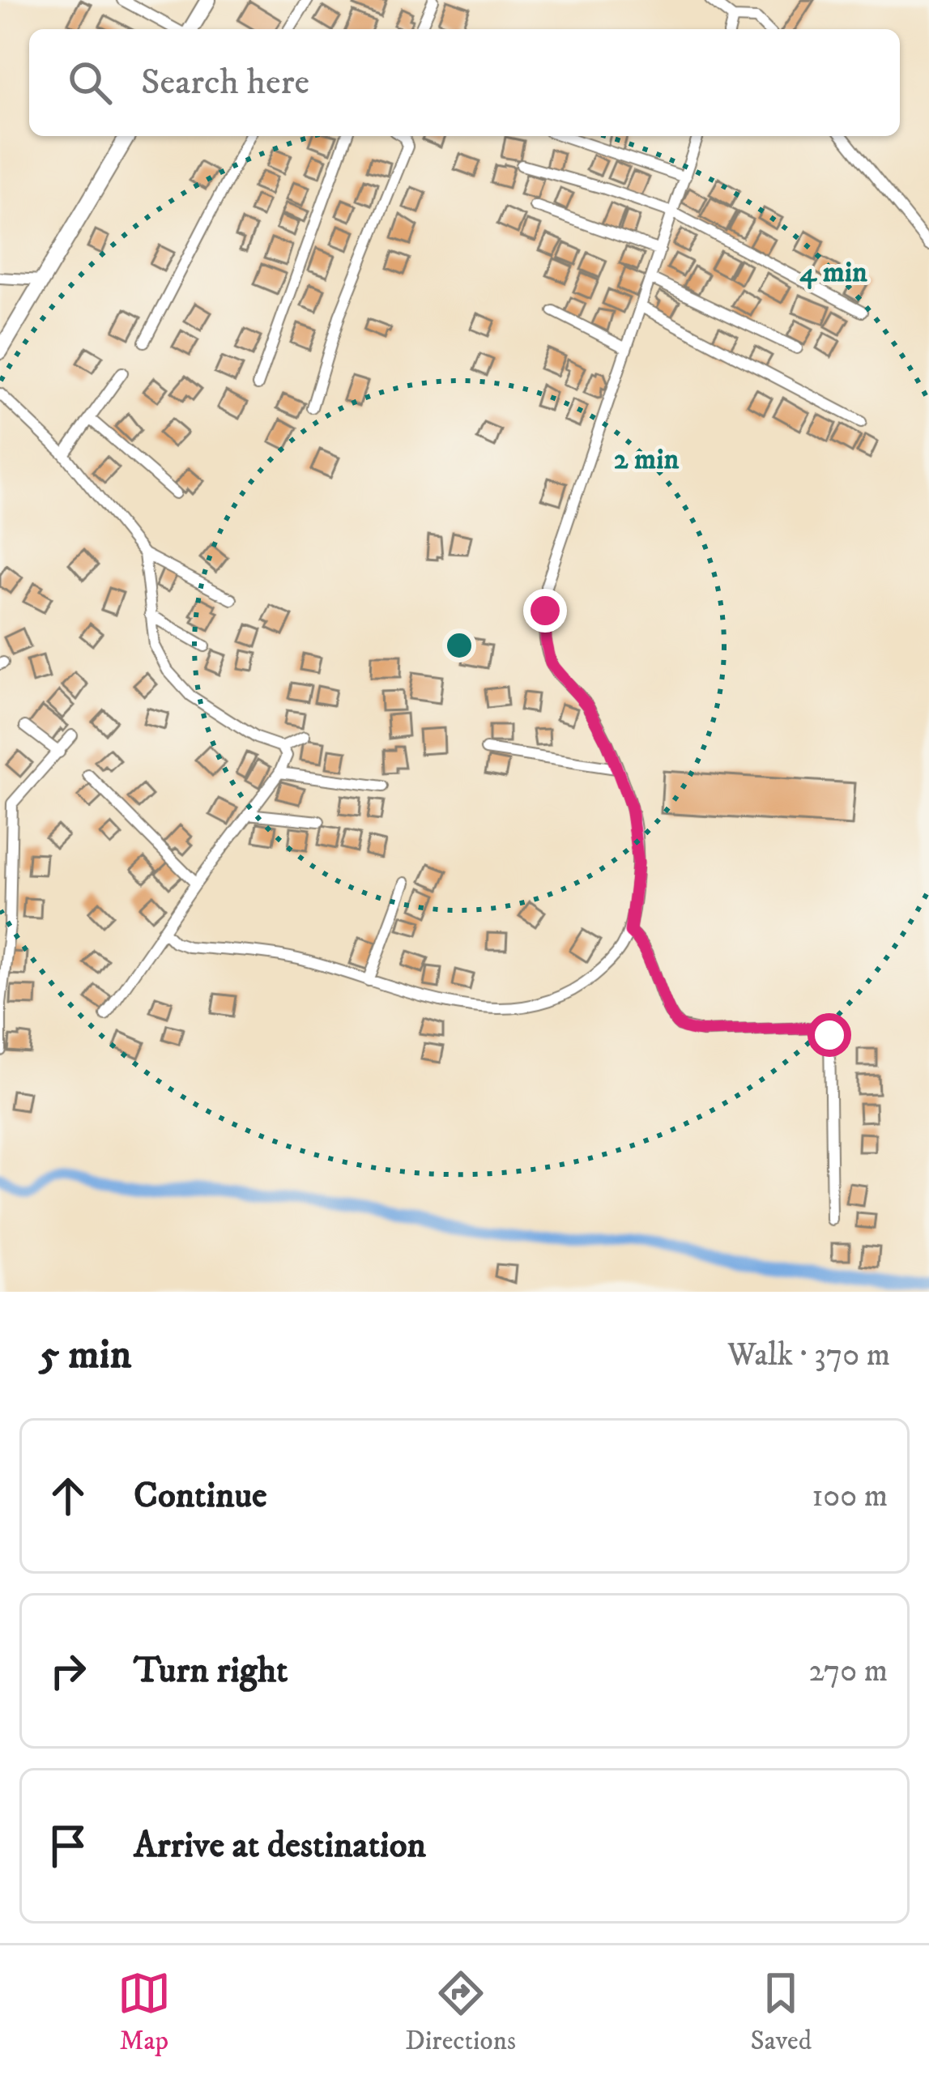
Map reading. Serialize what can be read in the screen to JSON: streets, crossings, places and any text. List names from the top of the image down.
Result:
{
  "page": {
    "search": "Search here",
    "heading": ["5 min", "Walk · 370 m"],
    "list": [
      ["Continue", "100 m"],
      ["Turn right", "270 m"],
      "Arrive at destination"
    ],
    "nav": ["Map", "Directions", "Saved"]
  },
  "rings": ["4 min", "2 min"]
}
